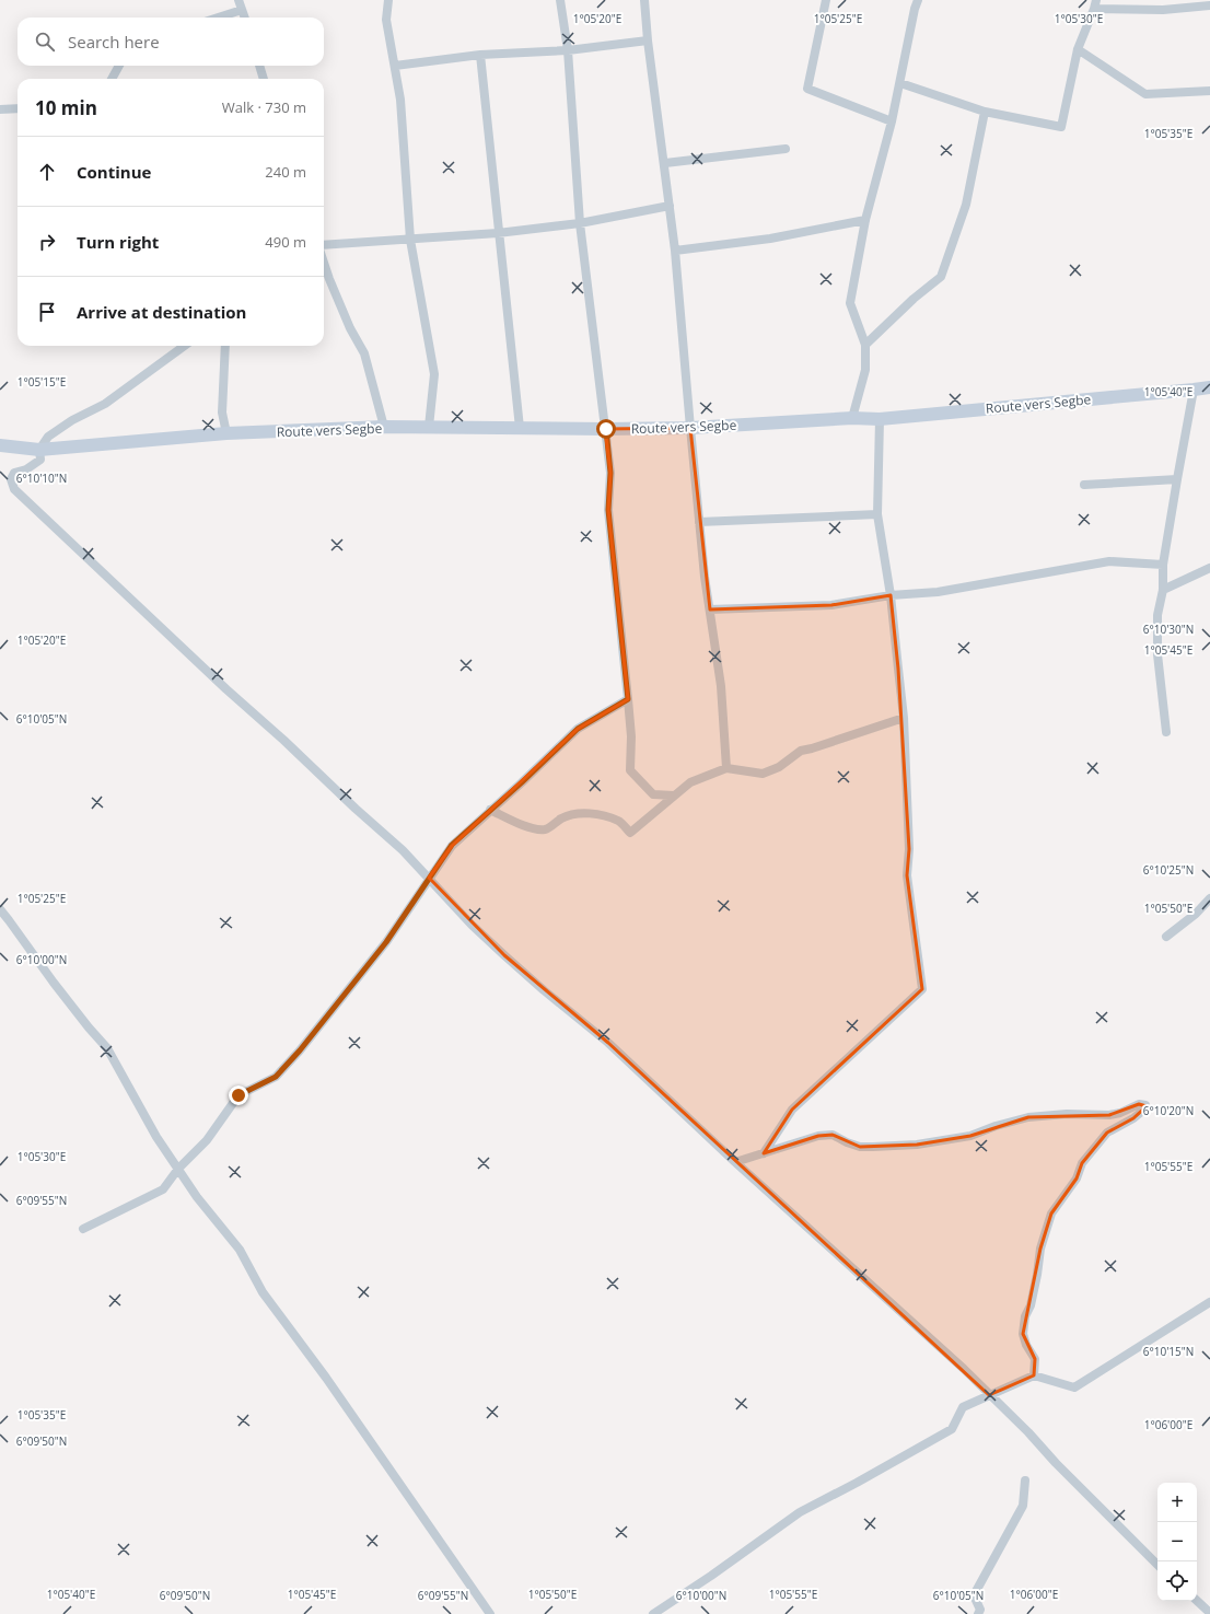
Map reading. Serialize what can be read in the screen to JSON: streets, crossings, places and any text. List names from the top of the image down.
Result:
{
  "streets": {
    "main road": ["Route vers Segbe"]
  },
  "page": {
    "search": "Search here",
    "heading": ["10 min", "Walk · 730 m"],
    "list": [
      ["Continue", "240 m"],
      ["Turn right", "490 m"],
      "Arrive at destination"
    ],
    "map_buttons": ["+", "−"]
  },
  "coordinates": [
    "1°05'20\"E",
    "1°05'25\"E",
    "1°05'30\"E",
    "1°05'35\"E",
    "1°05'15\"E",
    "1°05'40\"E",
    "6°10'10\"N",
    "6°10'30\"N",
    "1°05'45\"E",
    "6°10'05\"N",
    "6°10'25\"N",
    "1°05'50\"E",
    "6°10'00\"N",
    "6°10'20\"N",
    "1°05'55\"E",
    "6°09'55\"N",
    "6°10'15\"N",
    "1°06'00\"E",
    "6°09'50\"N"
  ]
}
